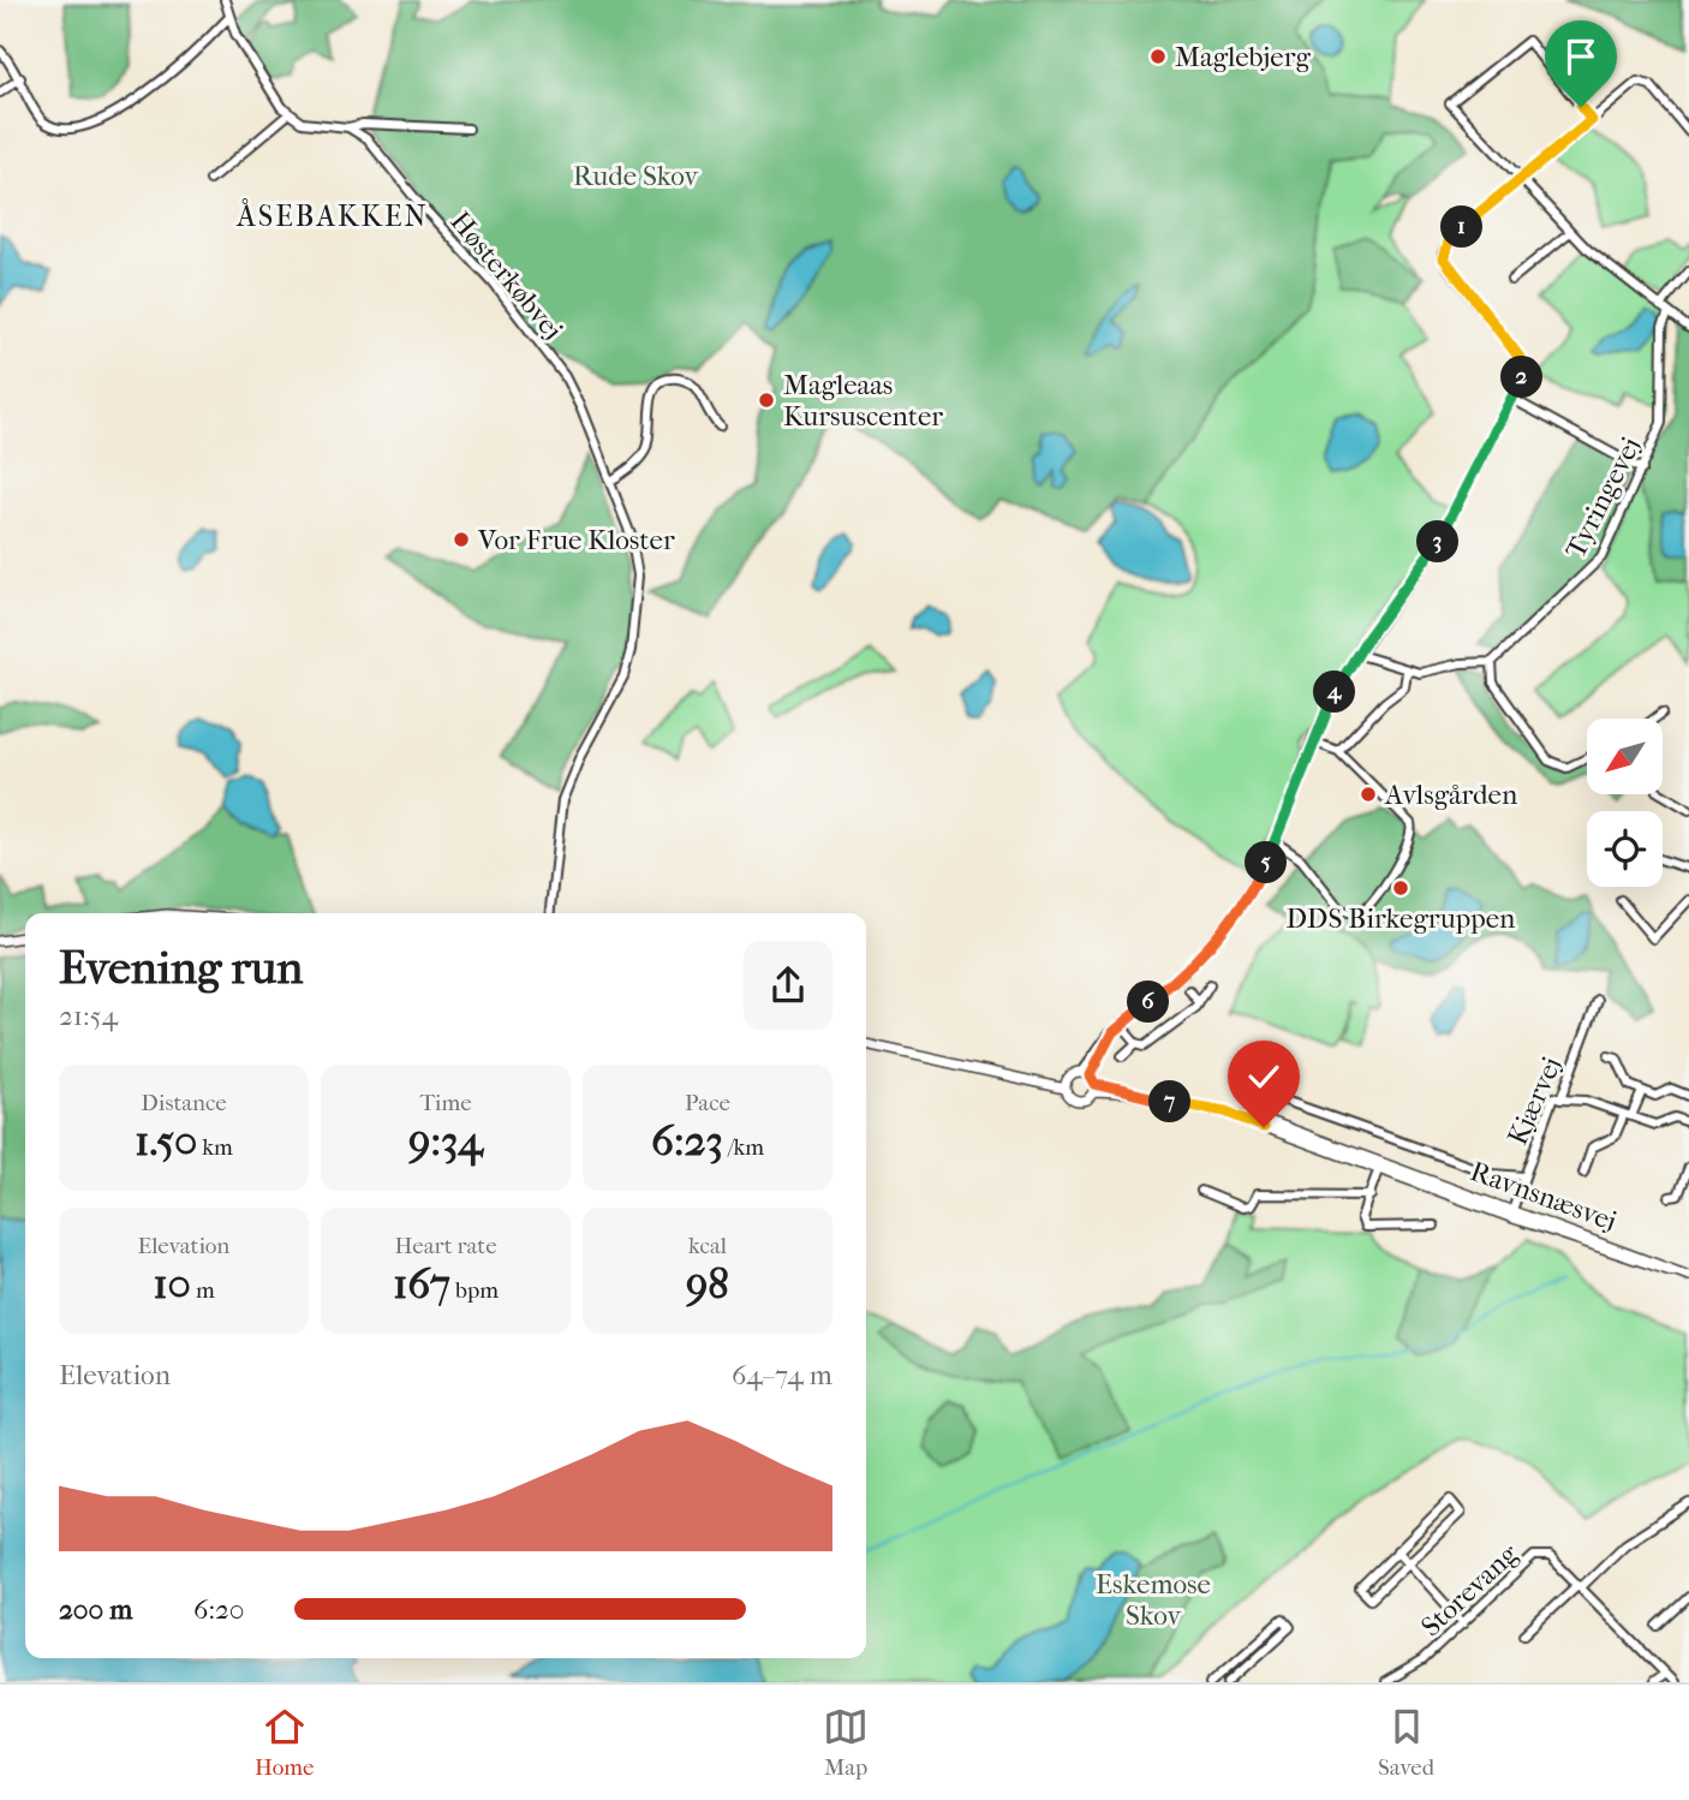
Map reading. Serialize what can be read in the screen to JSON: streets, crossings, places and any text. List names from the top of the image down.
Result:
{
  "streets": {
    "main road": ["Ravnsnæsvej"],
    "street": [
      "Høsterkøbvej",
      "Tyringevej",
      "Kjærvej",
      "Storevang"
    ]
  },
  "crossings": [
    ["Kjærvej", "Ravnsnæsvej"]
  ],
  "districts": ["ÅSEBAKKEN"],
  "parks": ["Rude Skov", "Eskemose Skov"],
  "places": [
    "Maglebjerg",
    "Magleaas Kursuscenter",
    "Vor Frue Kloster",
    "Avlsgården",
    "DDS Birkegruppen"
  ],
  "north": "bottom left",
  "page": {
    "pins": [
      "1",
      "2",
      "3",
      "4",
      "5",
      "6",
      "7"
    ],
    "heading": ["Evening run", "21:54"],
    "stats": [
      ["Distance", "1.50 km"],
      ["Time", "9:34"],
      ["Pace", "6:23 /km"],
      ["Elevation", "10 m"],
      ["Heart rate", "167 bpm"],
      ["kcal", "98"]
    ],
    "chart": ["Elevation", "64–74 m"],
    "list": [
      {
        "name": "200 m",
        "note": "6:20"
      }
    ],
    "tabs": ["Home", "Map", "Saved"]
  }
}
